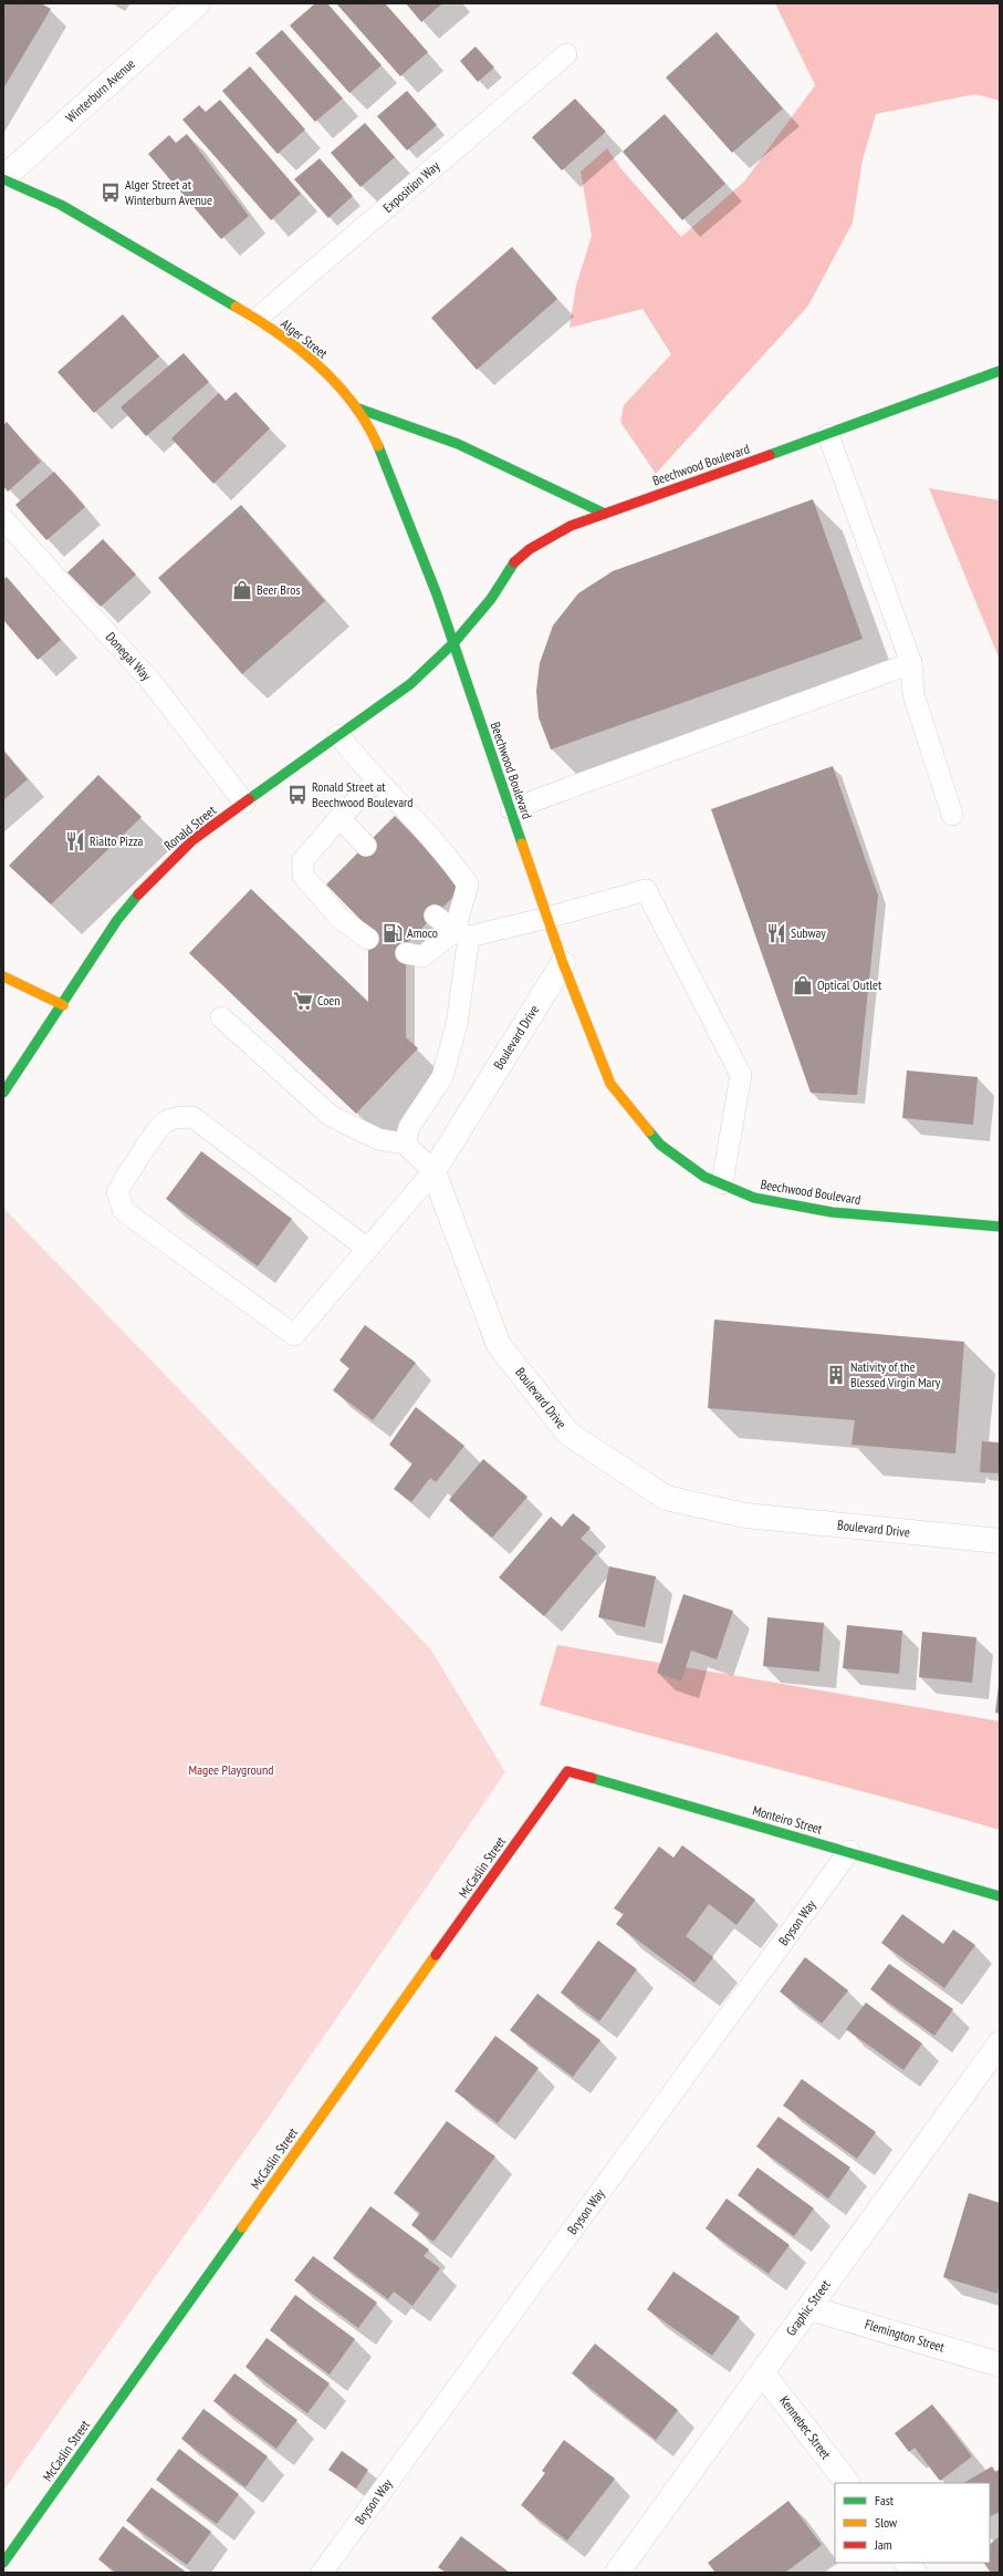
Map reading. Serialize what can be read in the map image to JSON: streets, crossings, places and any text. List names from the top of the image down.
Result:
{
  "streets": {
    "street": [
      "Winterburn Avenue",
      "Alger Street",
      "Beechwood Boulevard",
      "Ronald Street",
      "Boulevard Drive",
      "Monteiro Street",
      "McCaslin Street",
      "Graphic Street",
      "Flemington Street",
      "Kennebec Street"
    ],
    "lane": ["Exposition Way", "Donegal Way", "Bryson Way"]
  },
  "crossings": [
    ["Winterburn Avenue", "Alger Street"],
    ["Exposition Way", "Alger Street"],
    ["Alger Street", "Beechwood Boulevard"],
    ["Alger Street", "Ronald Street"],
    ["Beechwood Boulevard", "Ronald Street"],
    ["Beechwood Boulevard", "Boulevard Drive"],
    ["Donegal Way", "Ronald Street"],
    ["Monteiro Street", "McCaslin Street"],
    ["Monteiro Street", "Bryson Way"],
    ["Graphic Street", "Flemington Street"],
    ["Graphic Street", "Kennebec Street"]
  ],
  "parks": ["Magee Playground"],
  "places": {
    "bus stop": ["Alger Street at Winterburn Avenue", "Ronald Street at Beechwood Boulevard"],
    "shop": ["Beer Bros", "Optical Outlet"],
    "restaurant": ["Rialto Pizza", "Subway"],
    "fuel station": ["Amoco"],
    "supermarket": ["Coen"],
    "building": ["Nativity of the Blessed Virgin Mary"]
  },
  "legend": ["Fast", "Slow", "Jam"]
}
